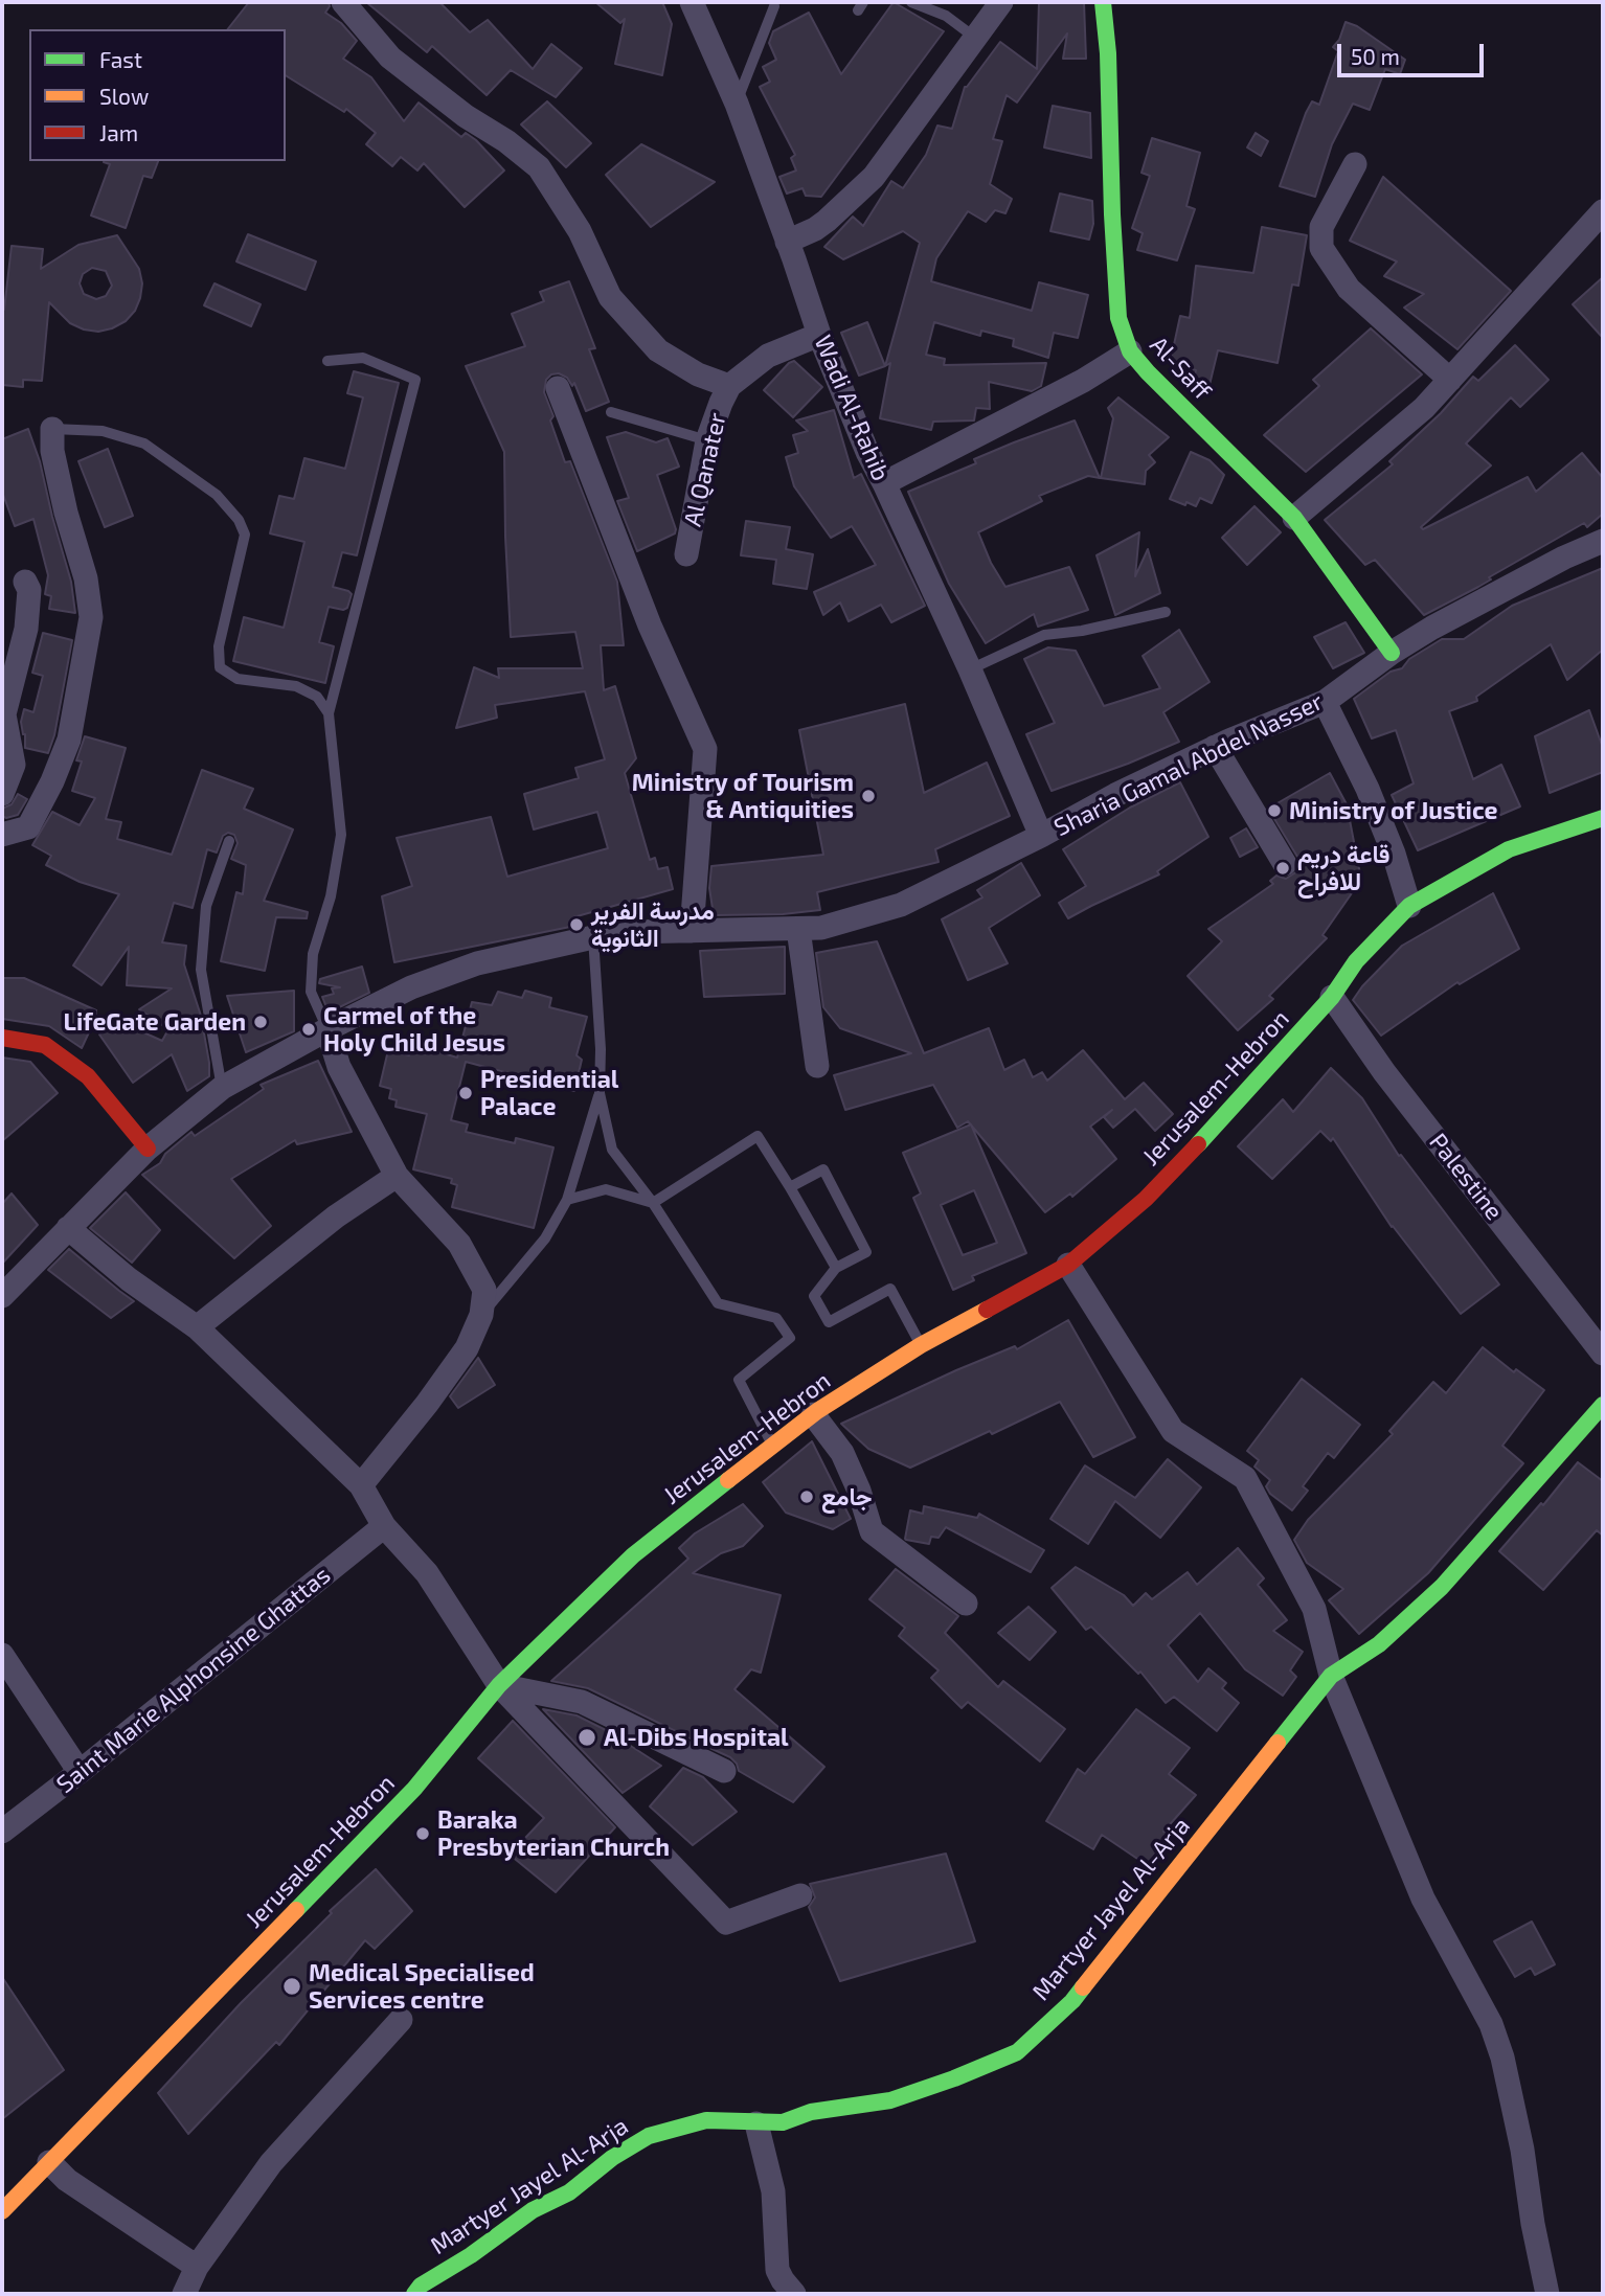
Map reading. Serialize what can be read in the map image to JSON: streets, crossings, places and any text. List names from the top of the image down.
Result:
{
  "streets": {
    "street": [
      "Al-Saff",
      "Wadi Al-Rahib",
      "Al Qanater",
      "Sharia Gamal Abdel Nasser",
      "Jerusalem-Hebron",
      "Palestine",
      "Saint Marie Alphonsine Ghattas",
      "Martyer Jayel Al-Arja"
    ]
  },
  "crossings": [
    ["Al-Saff", "Sharia Gamal Abdel Nasser"],
    ["Wadi Al-Rahib", "Sharia Gamal Abdel Nasser"],
    ["Jerusalem-Hebron", "Palestine"]
  ],
  "places": [
    "Ministry of Tourism & Antiquities",
    "Ministry of Justice",
    "قاعة دريم للافراح",
    "مدرسة الفرير الثانوية",
    "LifeGate Garden",
    "Carmel of the Holy Child Jesus",
    "Presidential Palace",
    "جامع",
    "Al-Dibs Hospital",
    "Baraka Presbyterian Church",
    "Medical Specialised Services centre"
  ],
  "legend": ["Fast", "Slow", "Jam"],
  "scale_bar": "50 m"
}
